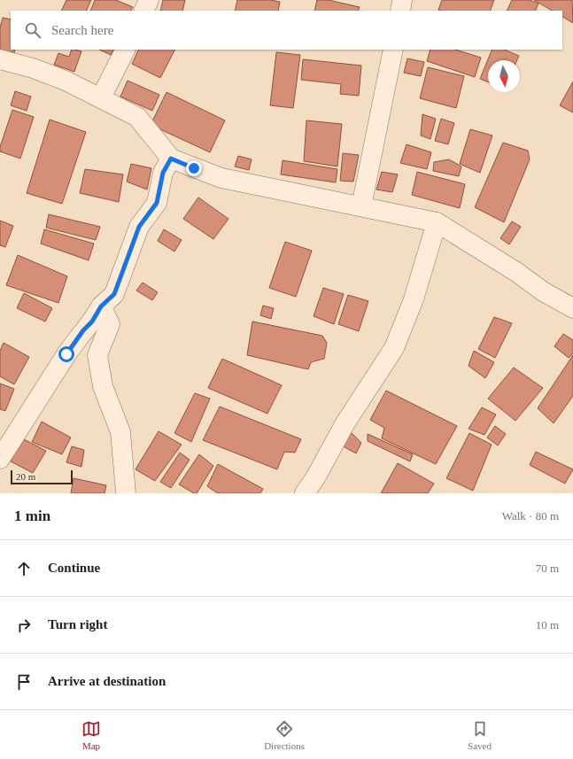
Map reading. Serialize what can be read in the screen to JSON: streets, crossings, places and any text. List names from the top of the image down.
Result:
{
  "scale_bar": "20 m",
  "north": "bottom",
  "page": {
    "search": "Search here",
    "scale": "20 m",
    "heading": ["1 min", "Walk · 80 m"],
    "list": [
      ["Continue", "70 m"],
      ["Turn right", "10 m"],
      "Arrive at destination"
    ],
    "nav": ["Map", "Directions", "Saved"]
  }
}
